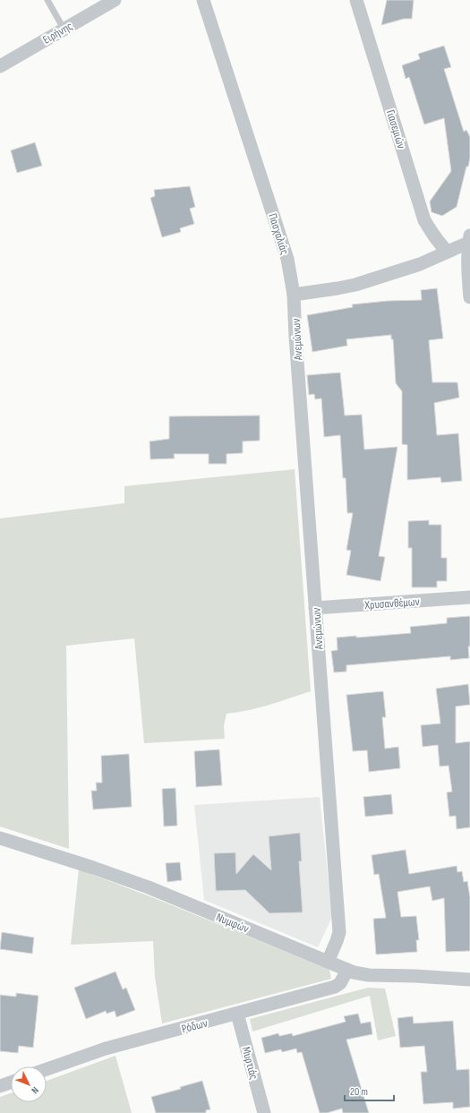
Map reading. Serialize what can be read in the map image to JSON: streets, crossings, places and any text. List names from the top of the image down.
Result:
{
  "streets": {
    "street": [
      "Ειρήνης",
      "Γιασεμιών",
      "Πασχαλιάς",
      "Ανεμώνων",
      "Χρυσανθέμων",
      "Νυμφών",
      "Ρόδων",
      "Μυρτιάς"
    ]
  },
  "crossings": [
    ["Πασχαλιάς", "Ανεμώνων"],
    ["Ανεμώνων", "Χρυσανθέμων"],
    ["Ανεμώνων", "Νυμφών"],
    ["Νυμφών", "Ρόδων"],
    ["Ρόδων", "Μυρτιάς"]
  ],
  "scale_bar": "20 m",
  "north": "bottom right"
}
